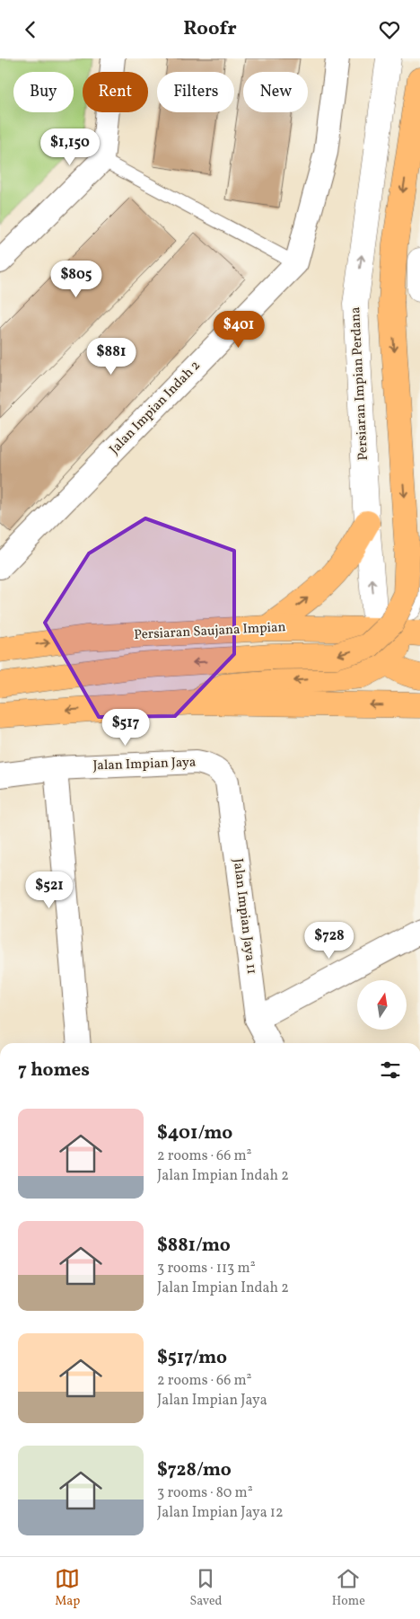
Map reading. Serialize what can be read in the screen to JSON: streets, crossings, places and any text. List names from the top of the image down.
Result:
{
  "streets": {
    "highway": ["Persiaran Saujana Impian"],
    "street": [
      "Persiaran Impian Perdana",
      "Jalan Impian Indah 2",
      "Jalan Impian Jaya",
      "Jalan Impian Jaya 11"
    ]
  },
  "crossings": [
    ["Persiaran Impian Perdana", "Persiaran Saujana Impian"],
    ["Jalan Impian Jaya", "Jalan Impian Jaya 11"]
  ],
  "one_way": ["Persiaran Impian Perdana"],
  "north": "top",
  "page": {
    "header": "Roofr",
    "chip": [
      "Buy",
      "Rent",
      "Filters",
      "New"
    ],
    "price": [
      "$1,150",
      "$805",
      "$401",
      "$881",
      "$517",
      "$521",
      "$728"
    ],
    "heading": "7 homes",
    "list": [
      {
        "name": "$401/mo",
        "note": "2 rooms · 66 m² · Jalan Impian Indah 2"
      },
      {
        "name": "$881/mo",
        "note": "3 rooms · 113 m² · Jalan Impian Indah 2"
      },
      {
        "name": "$517/mo",
        "note": "2 rooms · 66 m² · Jalan Impian Jaya"
      },
      {
        "name": "$728/mo",
        "note": "3 rooms · 80 m² · Jalan Impian Jaya 12"
      }
    ],
    "tabs": ["Map", "Saved", "Home"]
  }
}
